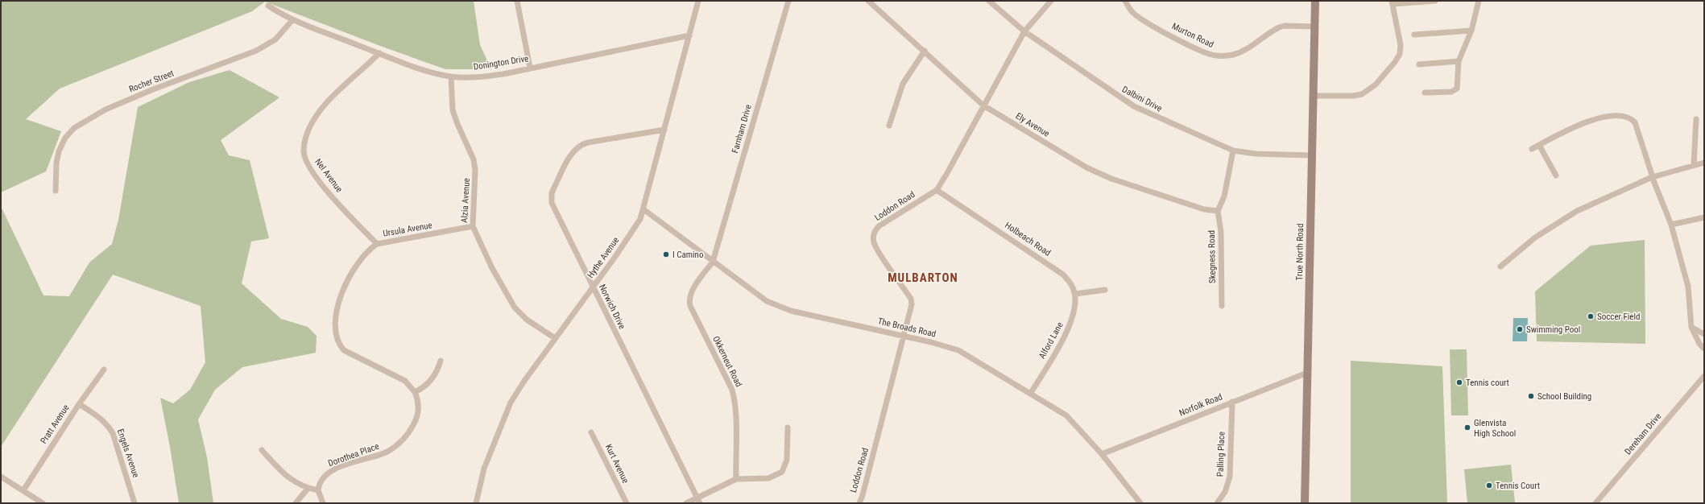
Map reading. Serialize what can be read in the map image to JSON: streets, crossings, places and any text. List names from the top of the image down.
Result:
{
  "streets": {
    "main road": ["True North Road"],
    "street": [
      "Murton Road",
      "Donington Drive",
      "Rocher Street",
      "Dalbini Drive",
      "Ely Avenue",
      "Farnham Drive",
      "Nel Avenue",
      "Alzia Avenue",
      "Loddon Road",
      "Ursula Avenue",
      "Holbeach Road",
      "Skegness Road",
      "Hythe Avenue",
      "Norwich Drive",
      "The Broads Road",
      "Alford Lane",
      "Okkerneut Road",
      "Norfolk Road",
      "Pratt Avenue",
      "Dereham Drive",
      "Engels Avenue",
      "Palling Place",
      "Dorothea Place",
      "Kurt Avenue"
    ]
  },
  "crossings": [
    ["Murton Road", "True North Road"],
    ["Donington Drive", "Rocher Street"],
    ["Donington Drive", "Nel Avenue"],
    ["Donington Drive", "Alzia Avenue"],
    ["Donington Drive", "Hythe Avenue"],
    ["Dalbini Drive", "Loddon Road"],
    ["Dalbini Drive", "True North Road"],
    ["Ely Avenue", "Loddon Road"],
    ["Ely Avenue", "Skegness Road"],
    ["Farnham Drive", "The Broads Road"],
    ["Farnham Drive", "Okkerneut Road"],
    ["Nel Avenue", "Ursula Avenue"],
    ["Alzia Avenue", "Ursula Avenue"],
    ["Alzia Avenue", "Hythe Avenue"],
    ["Loddon Road", "Holbeach Road"],
    ["Loddon Road", "The Broads Road"],
    ["Ursula Avenue", "Dorothea Place"],
    ["Holbeach Road", "Alford Lane"],
    ["True North Road", "Norfolk Road"],
    ["Hythe Avenue", "Norwich Drive"],
    ["Hythe Avenue", "The Broads Road"],
    ["The Broads Road", "Alford Lane"],
    ["The Broads Road", "Okkerneut Road"],
    ["The Broads Road", "Norfolk Road"],
    ["Norfolk Road", "Palling Place"],
    ["Pratt Avenue", "Engels Avenue"]
  ],
  "districts": ["MULBARTON"],
  "places": [
    "I Camino",
    "Soccer Field",
    "Swimming Pool",
    "Tennis court",
    "School Building",
    "Glenvista High School",
    "Tennis Court"
  ]
}
